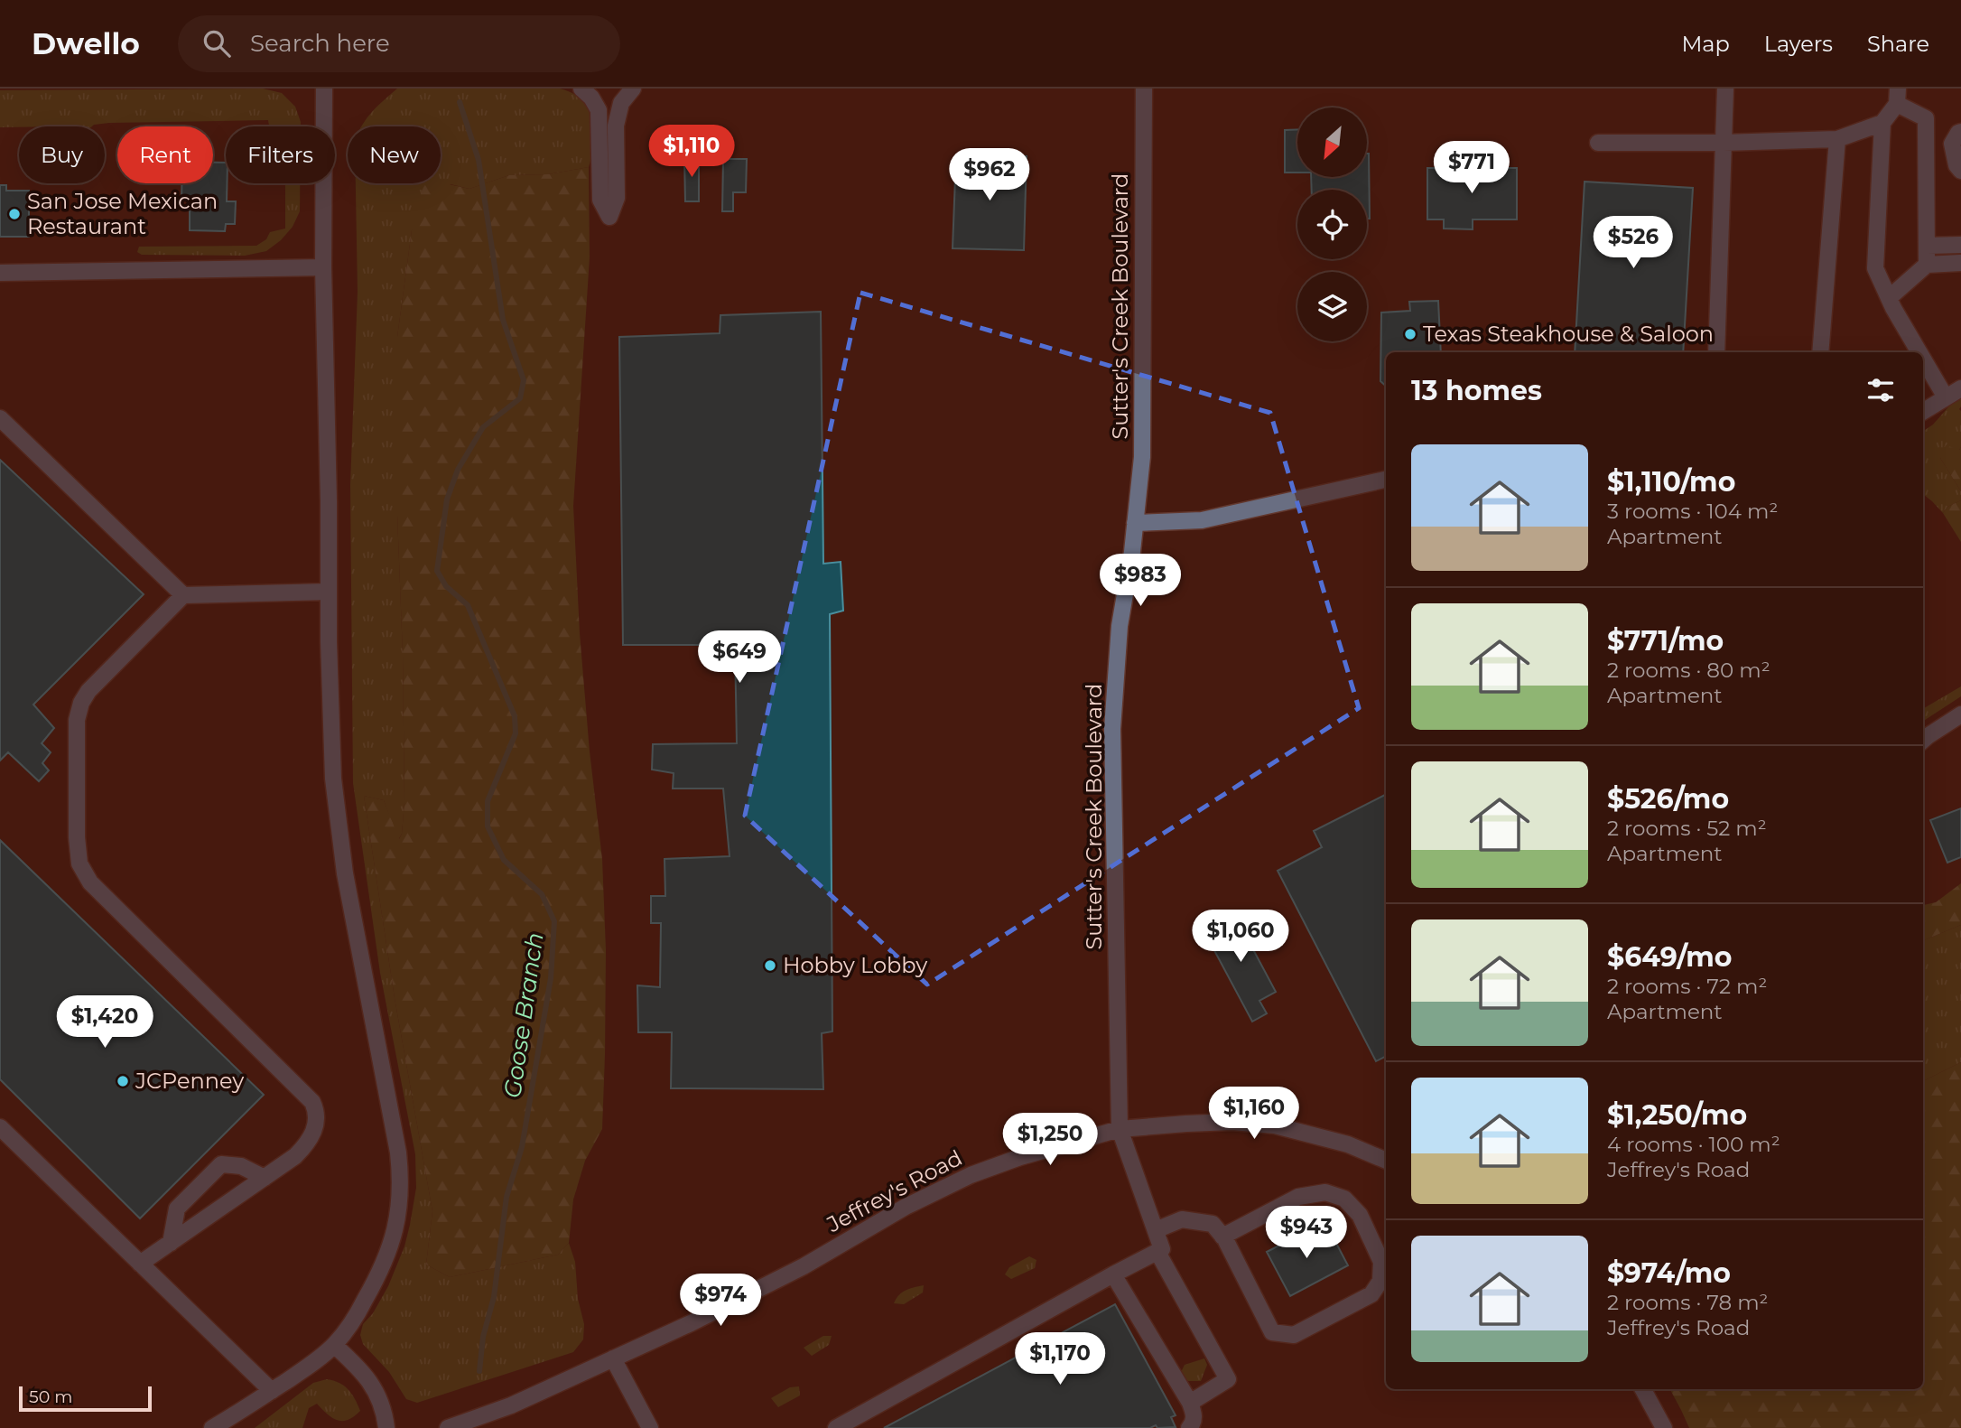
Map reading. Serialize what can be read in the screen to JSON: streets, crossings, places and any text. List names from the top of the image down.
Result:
{
  "streets": {
    "street": ["Sutter's Creek Boulevard", "Jeffrey's Road"]
  },
  "crossings": [
    ["Sutter's Creek Boulevard", "Jeffrey's Road"]
  ],
  "water": ["Goose Branch"],
  "places": [
    "San Jose Mexican Restaurant",
    "Texas Steakhouse & Saloon",
    "Hobby Lobby",
    "JCPenney"
  ],
  "scale_bar": "50 m",
  "north": "bottom left",
  "page": {
    "header": "Dwello",
    "search": "Search here",
    "nav": ["Map", "Layers", "Share"],
    "price": [
      "$1,110",
      "$771",
      "$962",
      "$526",
      "$983",
      "$649",
      "$1,060",
      "$1,420",
      "$1,160",
      "$1,250",
      "$943",
      "$974",
      "$1,170"
    ],
    "chip": [
      "Buy",
      "Rent",
      "Filters",
      "New"
    ],
    "heading": "13 homes",
    "list": [
      {
        "name": "$1,110/mo",
        "note": "3 rooms · 104 m² · Apartment"
      },
      {
        "name": "$771/mo",
        "note": "2 rooms · 80 m² · Apartment"
      },
      {
        "name": "$526/mo",
        "note": "2 rooms · 52 m² · Apartment"
      },
      {
        "name": "$649/mo",
        "note": "2 rooms · 72 m² · Apartment"
      },
      {
        "name": "$1,250/mo",
        "note": "4 rooms · 100 m² · Jeffrey's Road"
      },
      {
        "name": "$974/mo",
        "note": "2 rooms · 78 m² · Jeffrey's Road"
      }
    ],
    "scale": "50 m"
  }
}
